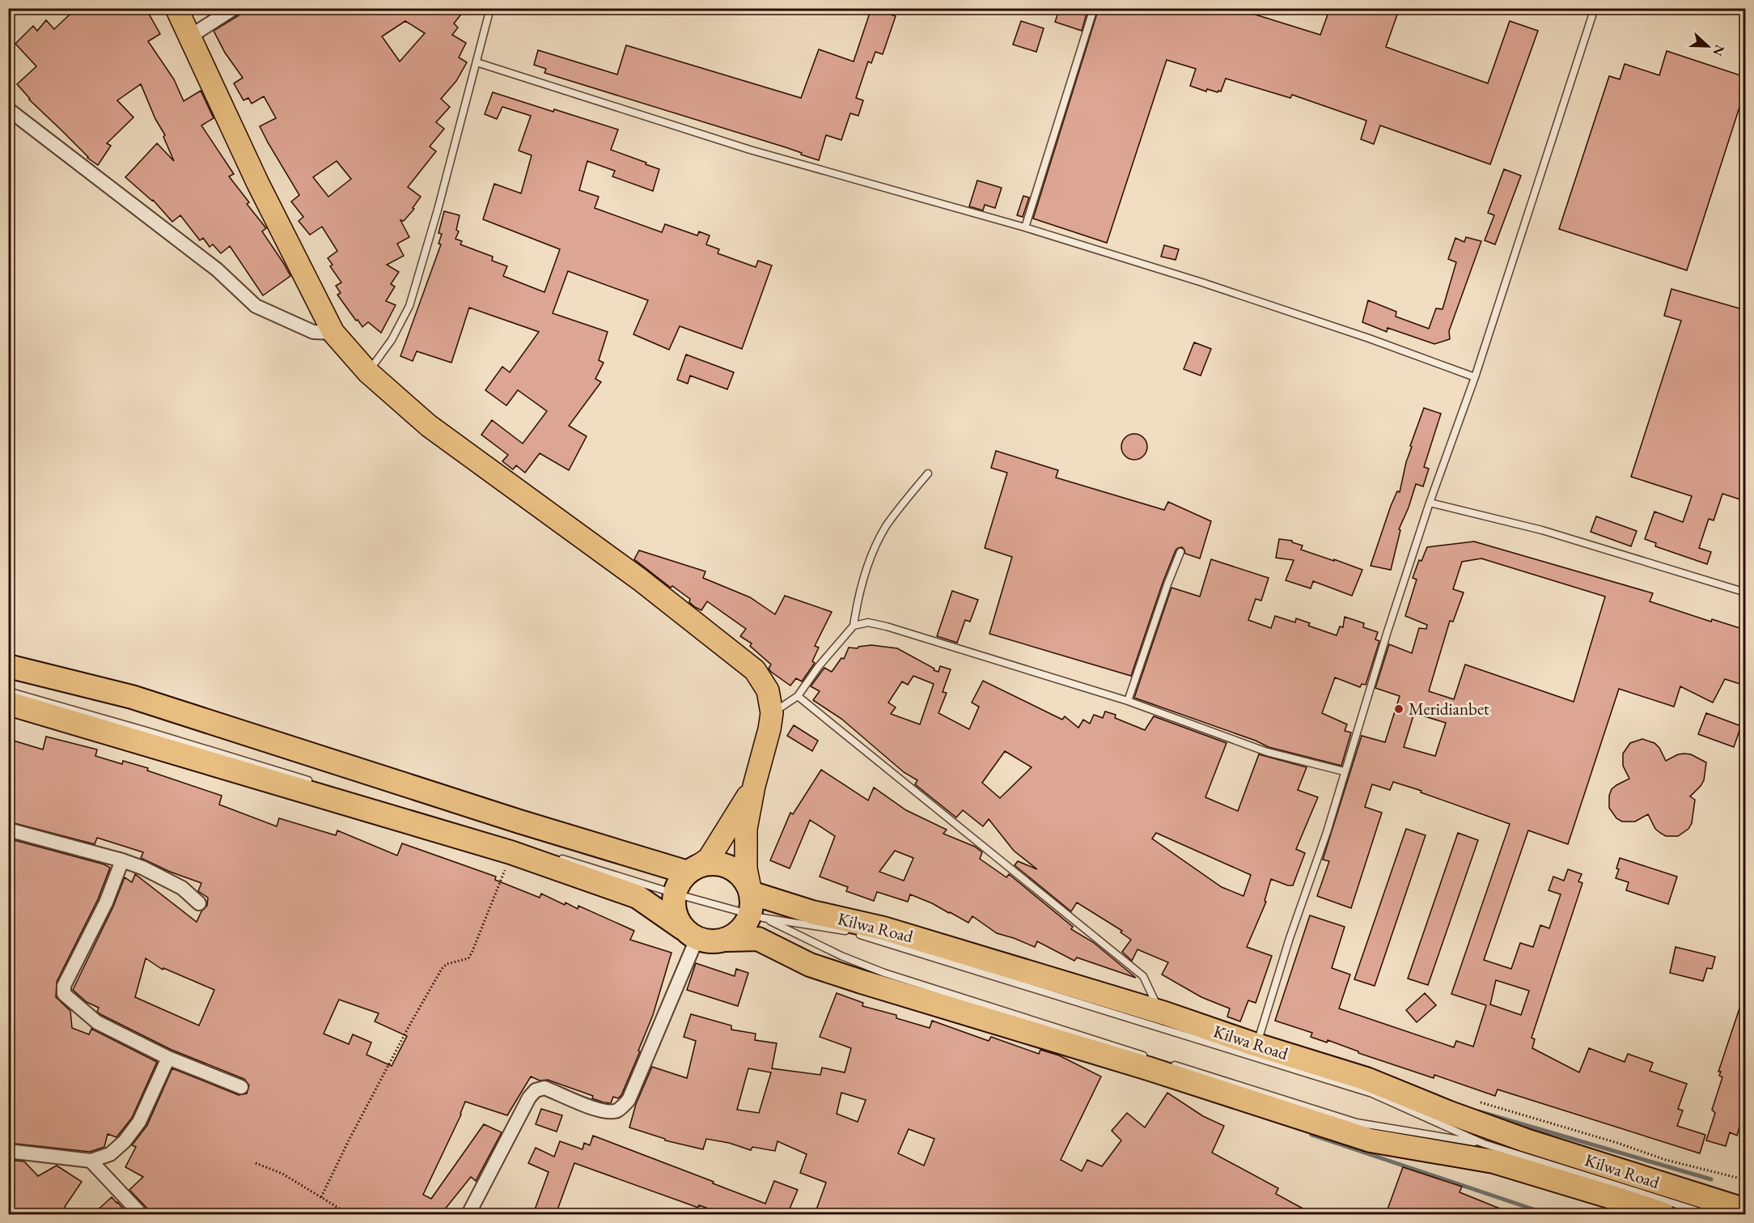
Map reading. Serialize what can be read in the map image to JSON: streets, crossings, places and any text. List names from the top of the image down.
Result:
{
  "streets": {
    "highway": ["Kilwa Road"]
  },
  "places": ["Meridianbet"],
  "north": "right"
}
